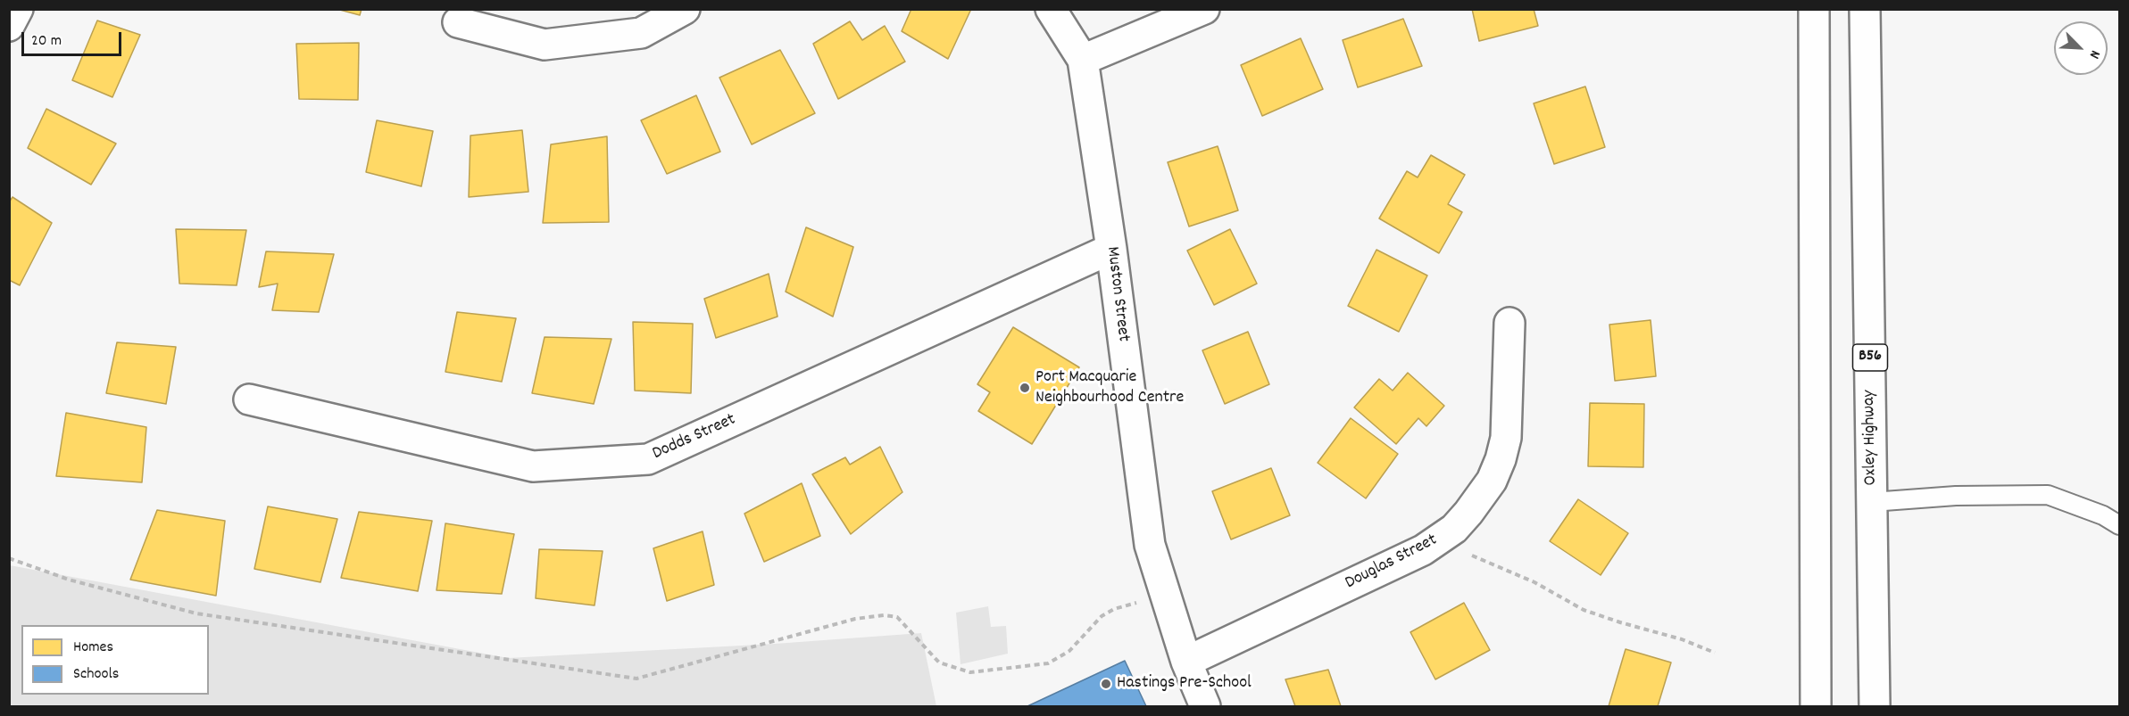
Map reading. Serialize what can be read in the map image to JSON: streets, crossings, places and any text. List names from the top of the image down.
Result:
{
  "streets": {
    "street": [
      "Muston Street",
      "B56",
      "Dodds Street",
      "Oxley Highway",
      "Douglas Street"
    ]
  },
  "crossings": [
    ["Muston Street", "Dodds Street"],
    ["Muston Street", "Douglas Street"]
  ],
  "places": ["Port Macquarie Neighbourhood Centre", "Hastings Pre-School"],
  "legend": ["Homes", "Schools"],
  "scale_bar": "20 m",
  "north": "bottom right"
}
